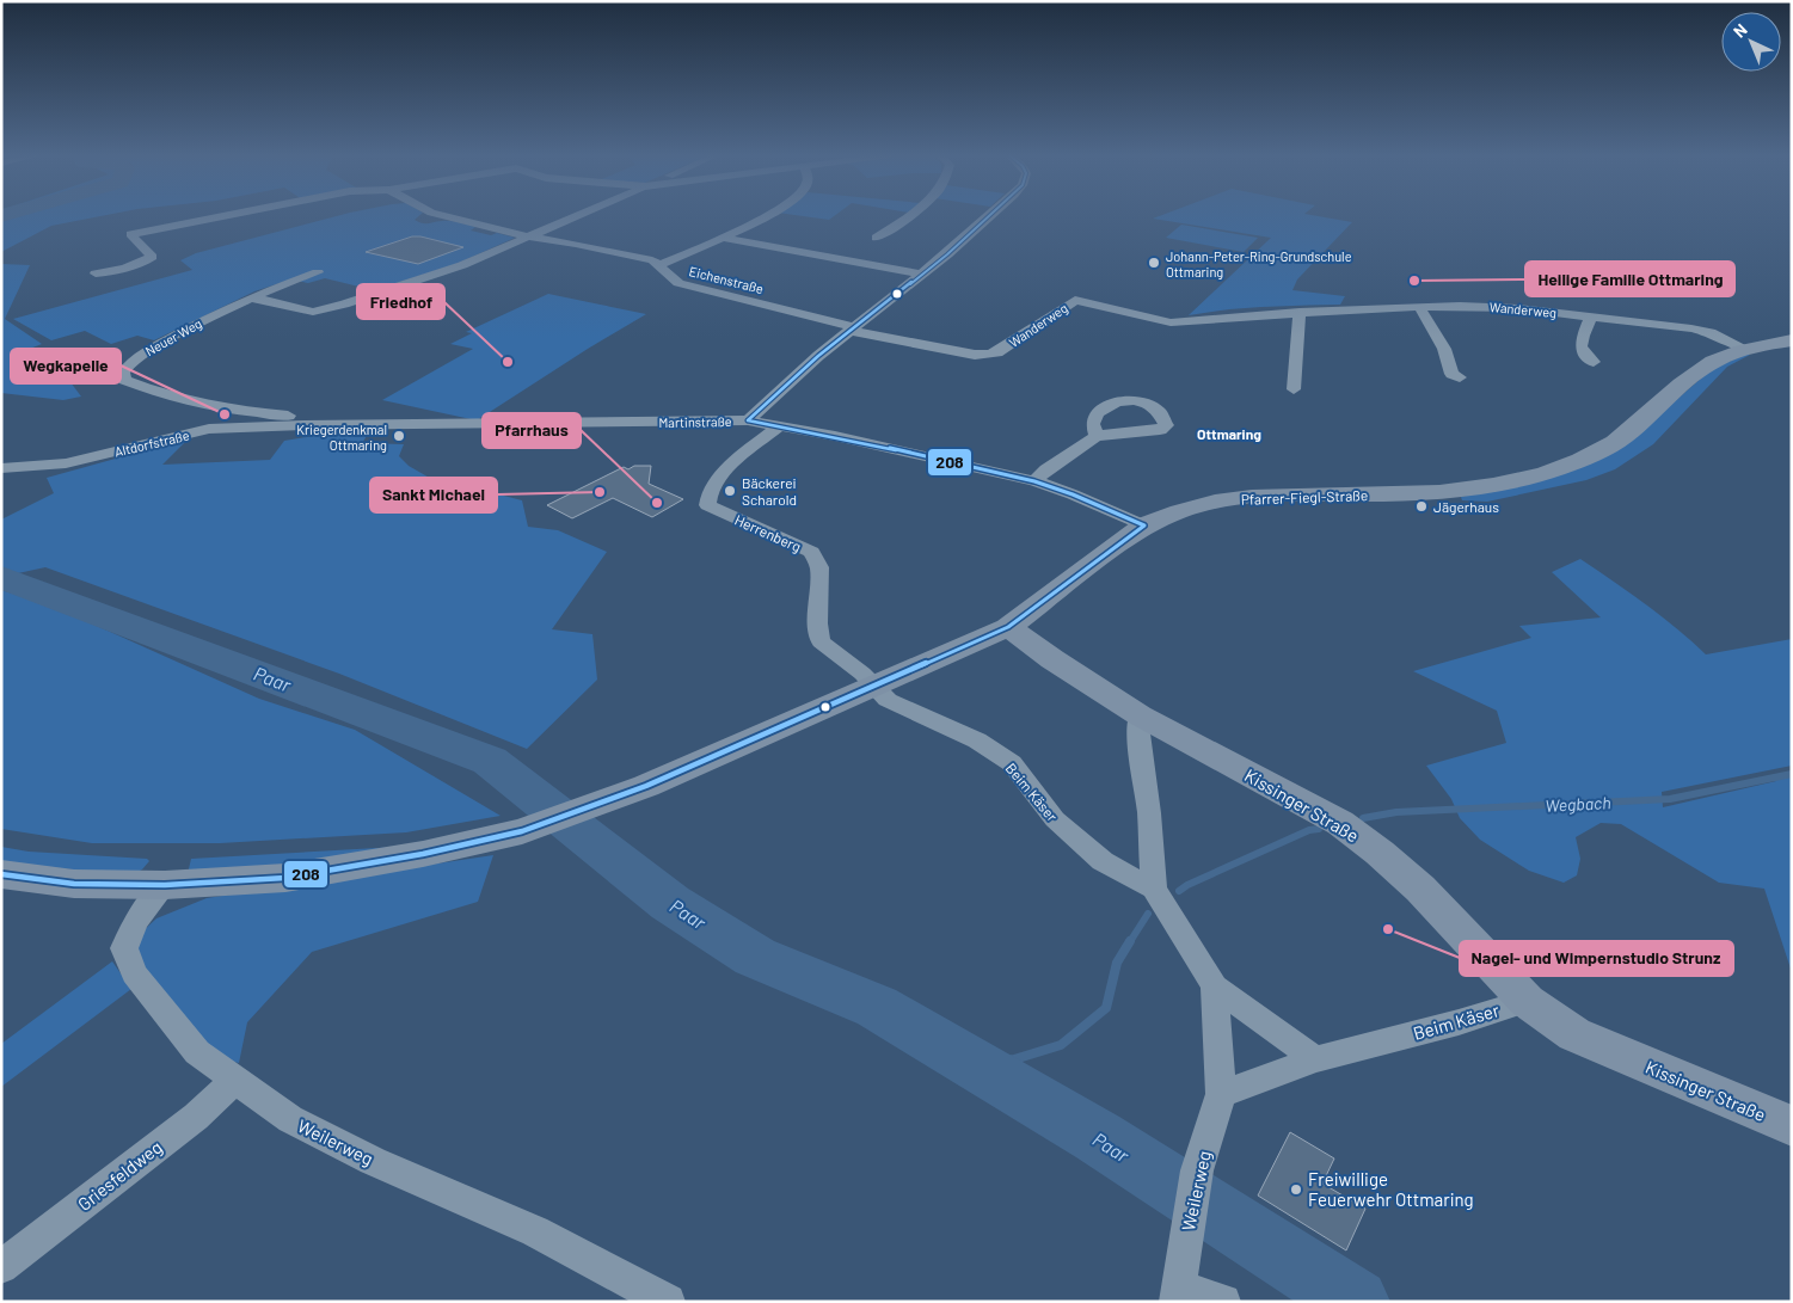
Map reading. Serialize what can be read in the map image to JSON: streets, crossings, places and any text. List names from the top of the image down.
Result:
{
  "streets": {
    "main road": ["Pfarrer-Fiegl-Straße", "Kissinger Straße"],
    "street": [
      "Eichenstraße",
      "Wanderweg",
      "Neuer Weg",
      "Martinstraße",
      "Altdorfstraße",
      "Herrenberg",
      "Beim Käser",
      "Weilerweg",
      "Griesfeldweg"
    ]
  },
  "crossings": [
    ["Eichenstraße", "Wanderweg"],
    ["Wanderweg", "Pfarrer-Fiegl-Straße"],
    ["Neuer Weg", "Martinstraße"],
    ["Martinstraße", "Altdorfstraße"],
    ["Martinstraße", "Pfarrer-Fiegl-Straße"],
    ["Martinstraße", "Herrenberg"],
    ["Pfarrer-Fiegl-Straße", "Herrenberg"],
    ["Pfarrer-Fiegl-Straße", "Beim Käser"],
    ["Pfarrer-Fiegl-Straße", "Kissinger Straße"],
    ["Pfarrer-Fiegl-Straße", "Weilerweg"],
    ["Herrenberg", "Beim Käser"],
    ["Beim Käser", "Kissinger Straße"],
    ["Beim Käser", "Weilerweg"],
    ["Weilerweg", "Griesfeldweg"]
  ],
  "districts": ["Ottmaring"],
  "water": ["Paar", "Wegbach"],
  "places": [
    "Johann-Peter-Ring-Grundschule Ottmaring",
    "Heilige Familie Ottmaring",
    "Friedhof",
    "Wegkapelle",
    "Kriegerdenkmal Ottmaring",
    "Bäckerei Scharold",
    "Sankt Michael",
    "Pfarrhaus",
    "Jägerhaus",
    "Nagel- und Wimpernstudio Strunz",
    "Freiwillige Feuerwehr Ottmaring"
  ],
  "lines": ["transit line 208"],
  "north": "top left"
}
